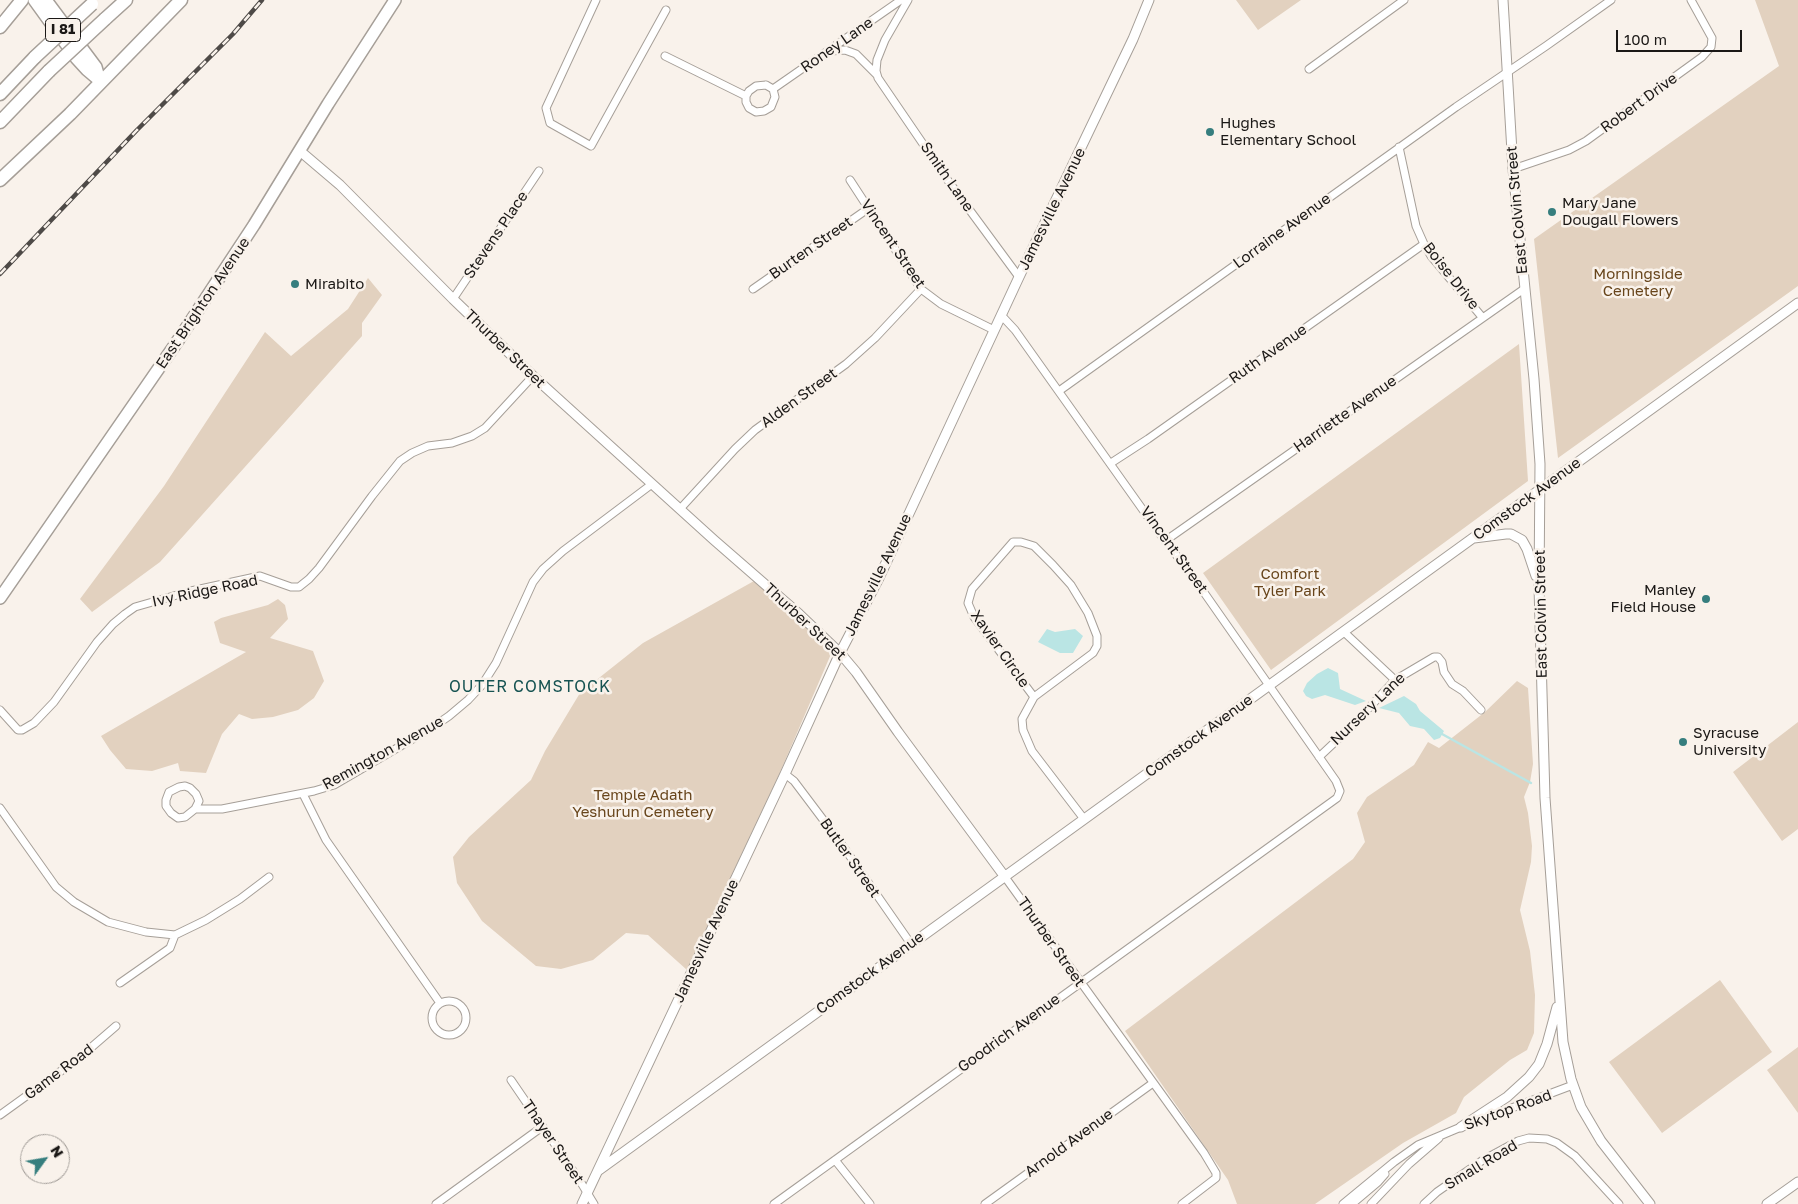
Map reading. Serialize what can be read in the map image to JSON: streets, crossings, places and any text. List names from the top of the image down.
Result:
{
  "streets": {
    "highway": ["I 81"],
    "main road": ["East Brighton Avenue"],
    "street": [
      "Roney Lane",
      "Robert Drive",
      "Smith Lane",
      "Jamesville Avenue",
      "East Colvin Street",
      "Lorraine Avenue",
      "Stevens Place",
      "Vincent Street",
      "Burten Street",
      "Boise Drive",
      "Thurber Street",
      "Ruth Avenue",
      "Alden Street",
      "Harriette Avenue",
      "Comstock Avenue",
      "Ivy Ridge Road",
      "Xavier Circle",
      "Nursery Lane",
      "Remington Avenue",
      "Butler Street",
      "Goodrich Avenue",
      "Game Road",
      "Skytop Road",
      "Thayer Street",
      "Arnold Avenue",
      "Small Road"
    ]
  },
  "crossings": [
    ["Roney Lane", "Smith Lane"],
    ["Robert Drive", "East Colvin Street"],
    ["Smith Lane", "Jamesville Avenue"],
    ["Jamesville Avenue", "Vincent Street"],
    ["Jamesville Avenue", "Thurber Street"],
    ["Jamesville Avenue", "Comstock Avenue"],
    ["Jamesville Avenue", "Butler Street"],
    ["Jamesville Avenue", "Thayer Street"],
    ["East Colvin Street", "Lorraine Avenue"],
    ["East Colvin Street", "Harriette Avenue"],
    ["East Colvin Street", "Comstock Avenue"],
    ["East Colvin Street", "Skytop Road"],
    ["Lorraine Avenue", "Vincent Street"],
    ["Lorraine Avenue", "Boise Drive"],
    ["Stevens Place", "Thurber Street"],
    ["Vincent Street", "Burten Street"],
    ["Vincent Street", "Ruth Avenue"],
    ["Vincent Street", "Alden Street"],
    ["Vincent Street", "Harriette Avenue"],
    ["Vincent Street", "Comstock Avenue"],
    ["Vincent Street", "Nursery Lane"],
    ["Vincent Street", "Goodrich Avenue"],
    ["Boise Drive", "Ruth Avenue"],
    ["Boise Drive", "Harriette Avenue"],
    ["East Brighton Avenue", "Thurber Street"],
    ["Thurber Street", "Alden Street"],
    ["Thurber Street", "Comstock Avenue"],
    ["Thurber Street", "Ivy Ridge Road"],
    ["Thurber Street", "Remington Avenue"],
    ["Thurber Street", "Goodrich Avenue"],
    ["Thurber Street", "Arnold Avenue"],
    ["Comstock Avenue", "Xavier Circle"],
    ["Comstock Avenue", "Butler Street"]
  ],
  "districts": ["OUTER COMSTOCK"],
  "parks": ["Morningside Cemetery", "Comfort Tyler Park", "Temple Adath Yeshurun Cemetery"],
  "places": [
    "Hughes Elementary School",
    "Mary Jane Dougall Flowers",
    "Mirabito",
    "Manley Field House",
    "Syracuse University"
  ],
  "scale_bar": "100 m",
  "north": "top right"
}
